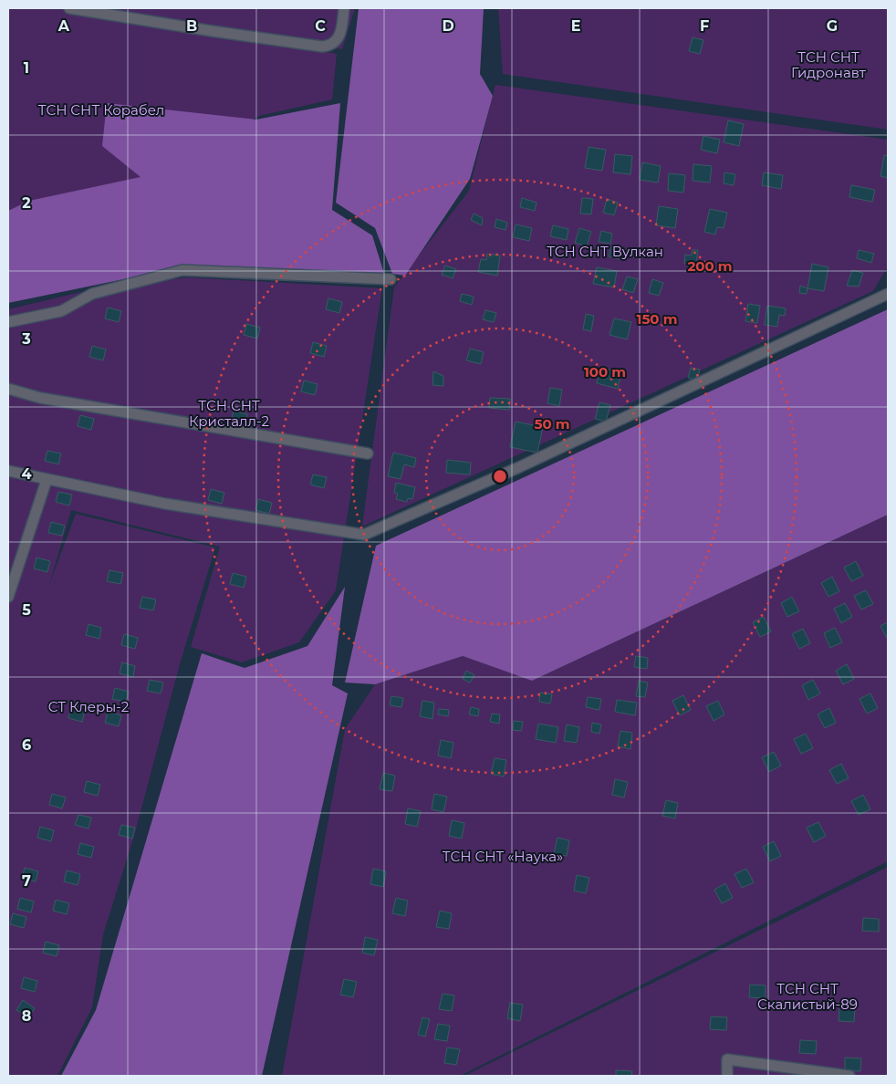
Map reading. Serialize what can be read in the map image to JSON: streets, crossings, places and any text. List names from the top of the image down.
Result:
{
  "parks": [
    "ТСН СНТ Гидронавт",
    "ТСН СНТ Корабел",
    "ТСН СНТ Вулкан",
    "ТСН СНТ Кристалл-2",
    "СТ Клеры-2",
    "ТСН СНТ «Наука»",
    "ТСН СНТ Скалистый-89"
  ],
  "grid": {
    "columns": [
      "A",
      "B",
      "C",
      "D",
      "E",
      "F",
      "G"
    ],
    "rows": [
      "1",
      "2",
      "3",
      "4",
      "5",
      "6",
      "7",
      "8"
    ]
  },
  "rings": [
    "200 m",
    "150 m",
    "100 m",
    "50 m"
  ]
}
